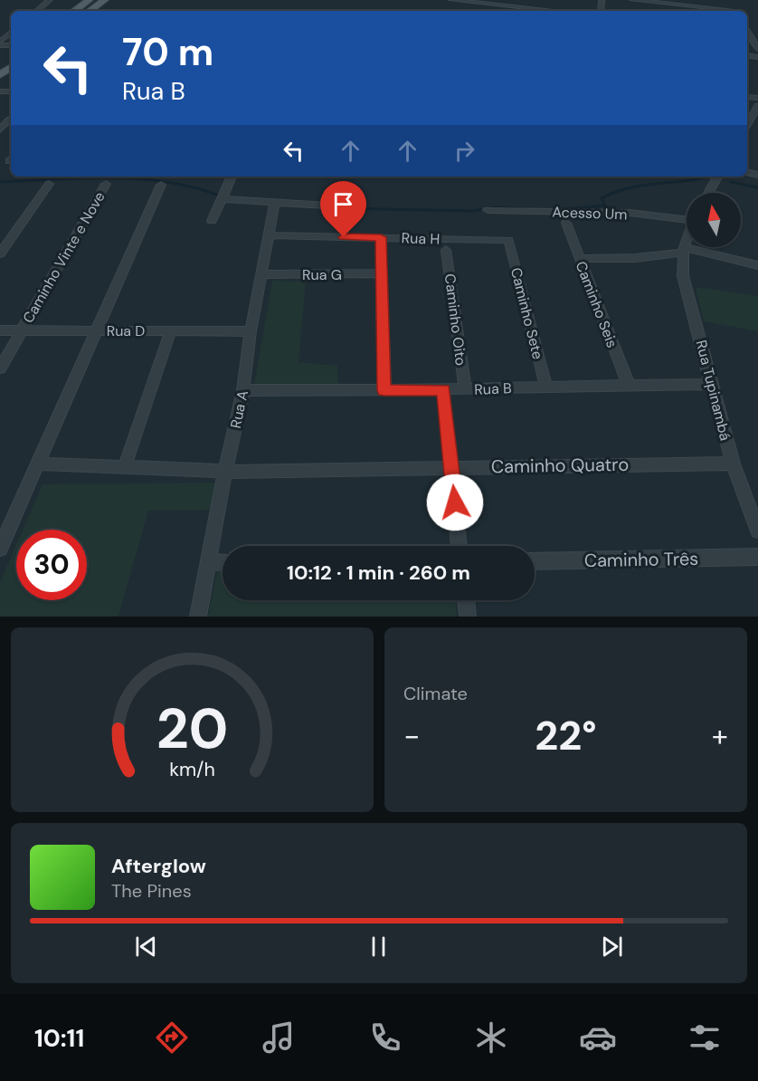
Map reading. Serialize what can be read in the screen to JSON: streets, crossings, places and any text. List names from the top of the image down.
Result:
{
  "streets": {
    "street": [
      "Acesso Um",
      "Rua H",
      "Caminho Vinte e Nove",
      "Rua G",
      "Caminho Seis",
      "Caminho Sete",
      "Caminho Oito",
      "Rua D",
      "Rua B",
      "Rua Tupinambá",
      "Rua A",
      "Caminho Quatro",
      "Caminho Três"
    ]
  },
  "crossings": [
    ["Rua H", "Caminho Sete"],
    ["Rua H", "Rua A"],
    ["Caminho Vinte e Nove", "Rua D"],
    ["Rua G", "Rua A"],
    ["Caminho Seis", "Rua B"],
    ["Caminho Sete", "Rua B"],
    ["Caminho Oito", "Rua B"],
    ["Rua D", "Rua A"],
    ["Rua B", "Rua Tupinambá"],
    ["Rua B", "Rua A"],
    ["Rua Tupinambá", "Caminho Quatro"],
    ["Rua A", "Caminho Quatro"]
  ],
  "north": "top",
  "page": {
    "turn": ["70 m", "Rua B"],
    "limit": "30",
    "trip": "10:12 · 1 min · 260 m",
    "tile": "Climate",
    "heat": ["−", "22°", "+"],
    "song": ["Afterglow", "The Pines"],
    "tabs": "10:11",
    "gauge": ["20", "km/h"]
  }
}
